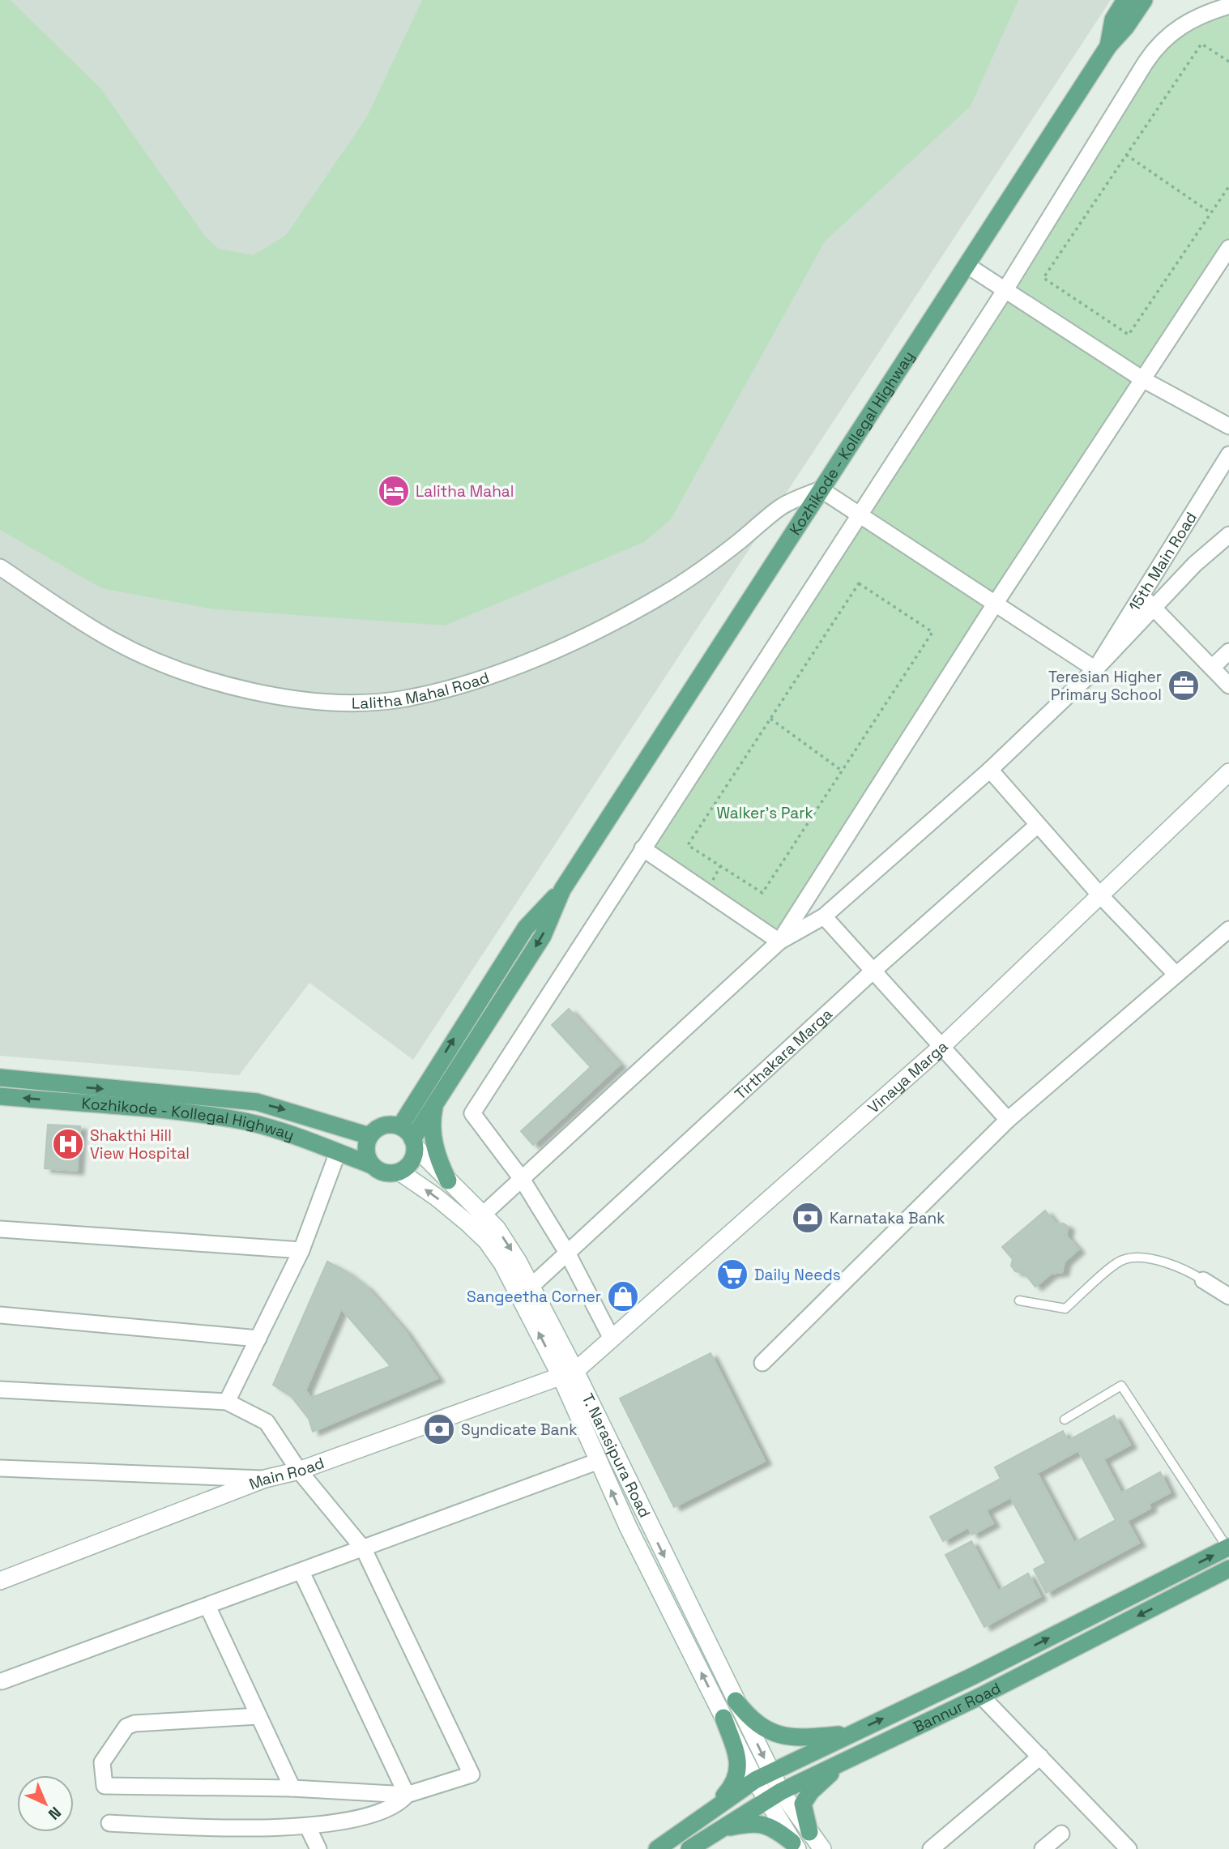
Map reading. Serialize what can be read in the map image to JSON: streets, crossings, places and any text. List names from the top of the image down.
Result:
{
  "streets": {
    "main road": [
      "Kozhikode - Kollegal Highway",
      "Vinaya Marga",
      "T. Narasipura Road",
      "Main Road",
      "Bannur Road"
    ],
    "street": ["15th Main Road", "Lalitha Mahal Road", "Tirthakara Marga"]
  },
  "crossings": [
    ["Kozhikode - Kollegal Highway", "Lalitha Mahal Road"],
    ["Kozhikode - Kollegal Highway", "T. Narasipura Road"],
    ["Tirthakara Marga", "T. Narasipura Road"],
    ["Vinaya Marga", "T. Narasipura Road"],
    ["Vinaya Marga", "Main Road"],
    ["T. Narasipura Road", "Main Road"],
    ["T. Narasipura Road", "Bannur Road"]
  ],
  "parks": ["Walker's Park"],
  "places": {
    "hotel": ["Lalitha Mahal"],
    "office": ["Teresian Higher Primary School"],
    "hospital": ["Shakthi Hill View Hospital"],
    "bank": ["Karnataka Bank", "Syndicate Bank"],
    "supermarket": ["Daily Needs"],
    "shop": ["Sangeetha Corner"]
  },
  "north": "bottom right"
}
